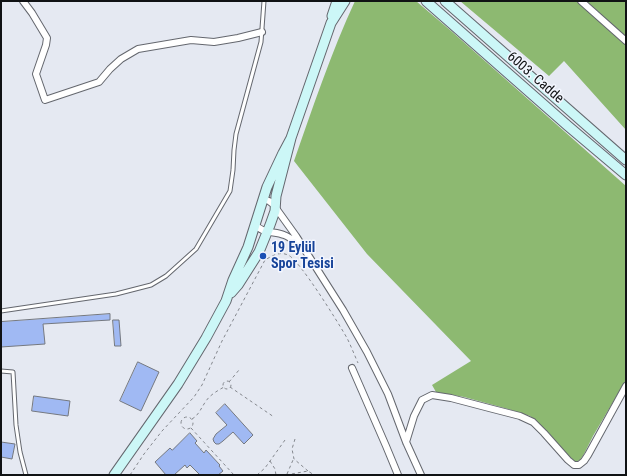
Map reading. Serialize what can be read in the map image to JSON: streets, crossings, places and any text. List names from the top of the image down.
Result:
{
  "streets": {
    "main road": ["6003. Cadde"]
  },
  "places": ["19 Eylül Spor Tesisi"]
}
